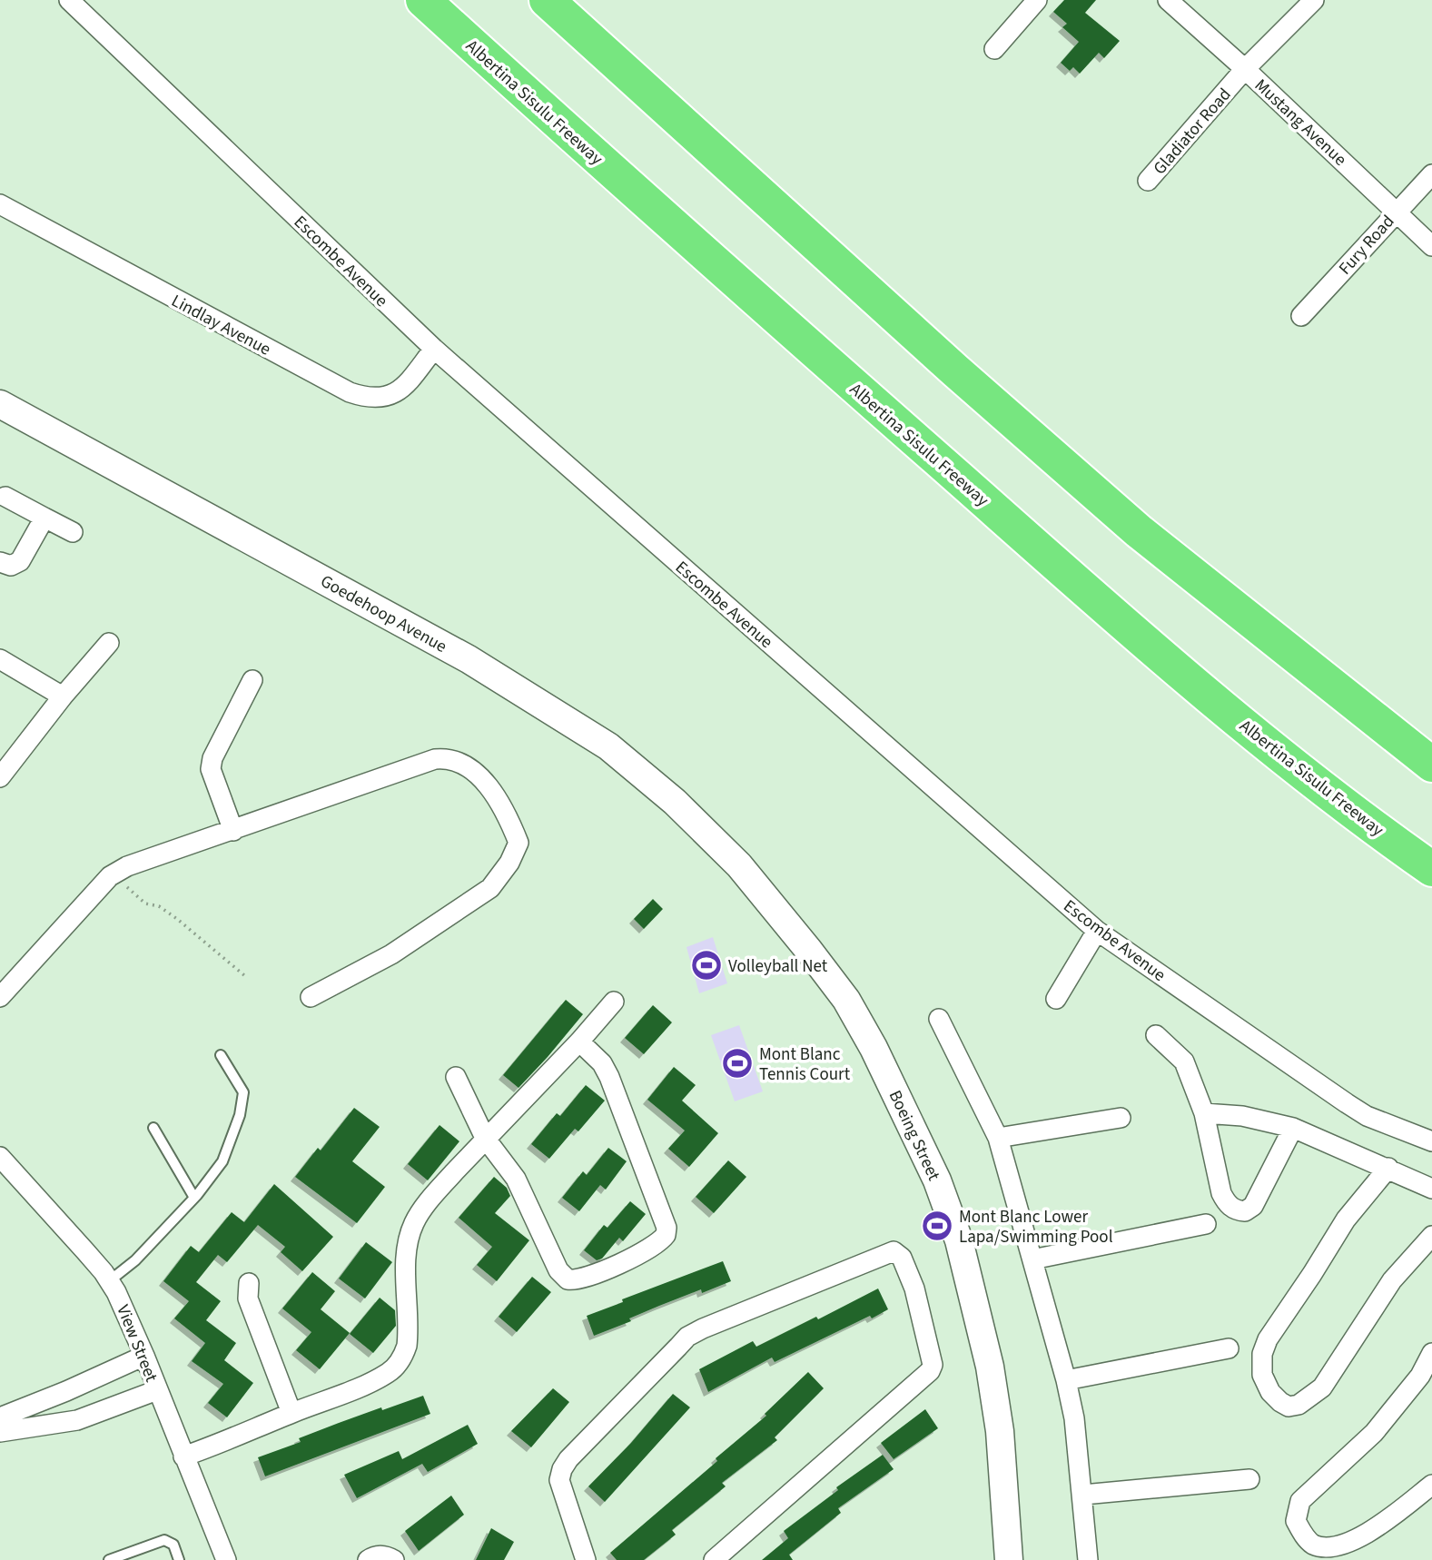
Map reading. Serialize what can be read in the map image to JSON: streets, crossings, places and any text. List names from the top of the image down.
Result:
{
  "streets": {
    "highway": ["Albertina Sisulu Freeway"],
    "main road": ["Goedehoop Avenue", "Boeing Street"],
    "street": [
      "Mustang Avenue",
      "Gladiator Road",
      "Fury Road",
      "Escombe Avenue",
      "Lindlay Avenue",
      "View Street"
    ]
  },
  "crossings": [
    ["Mustang Avenue", "Gladiator Road"],
    ["Mustang Avenue", "Fury Road"],
    ["Escombe Avenue", "Lindlay Avenue"],
    ["Goedehoop Avenue", "Boeing Street"]
  ],
  "places": {
    "sports": ["Volleyball Net", "Mont Blanc Tennis Court", "Mont Blanc Lower Lapa/Swimming Pool"]
  }
}
